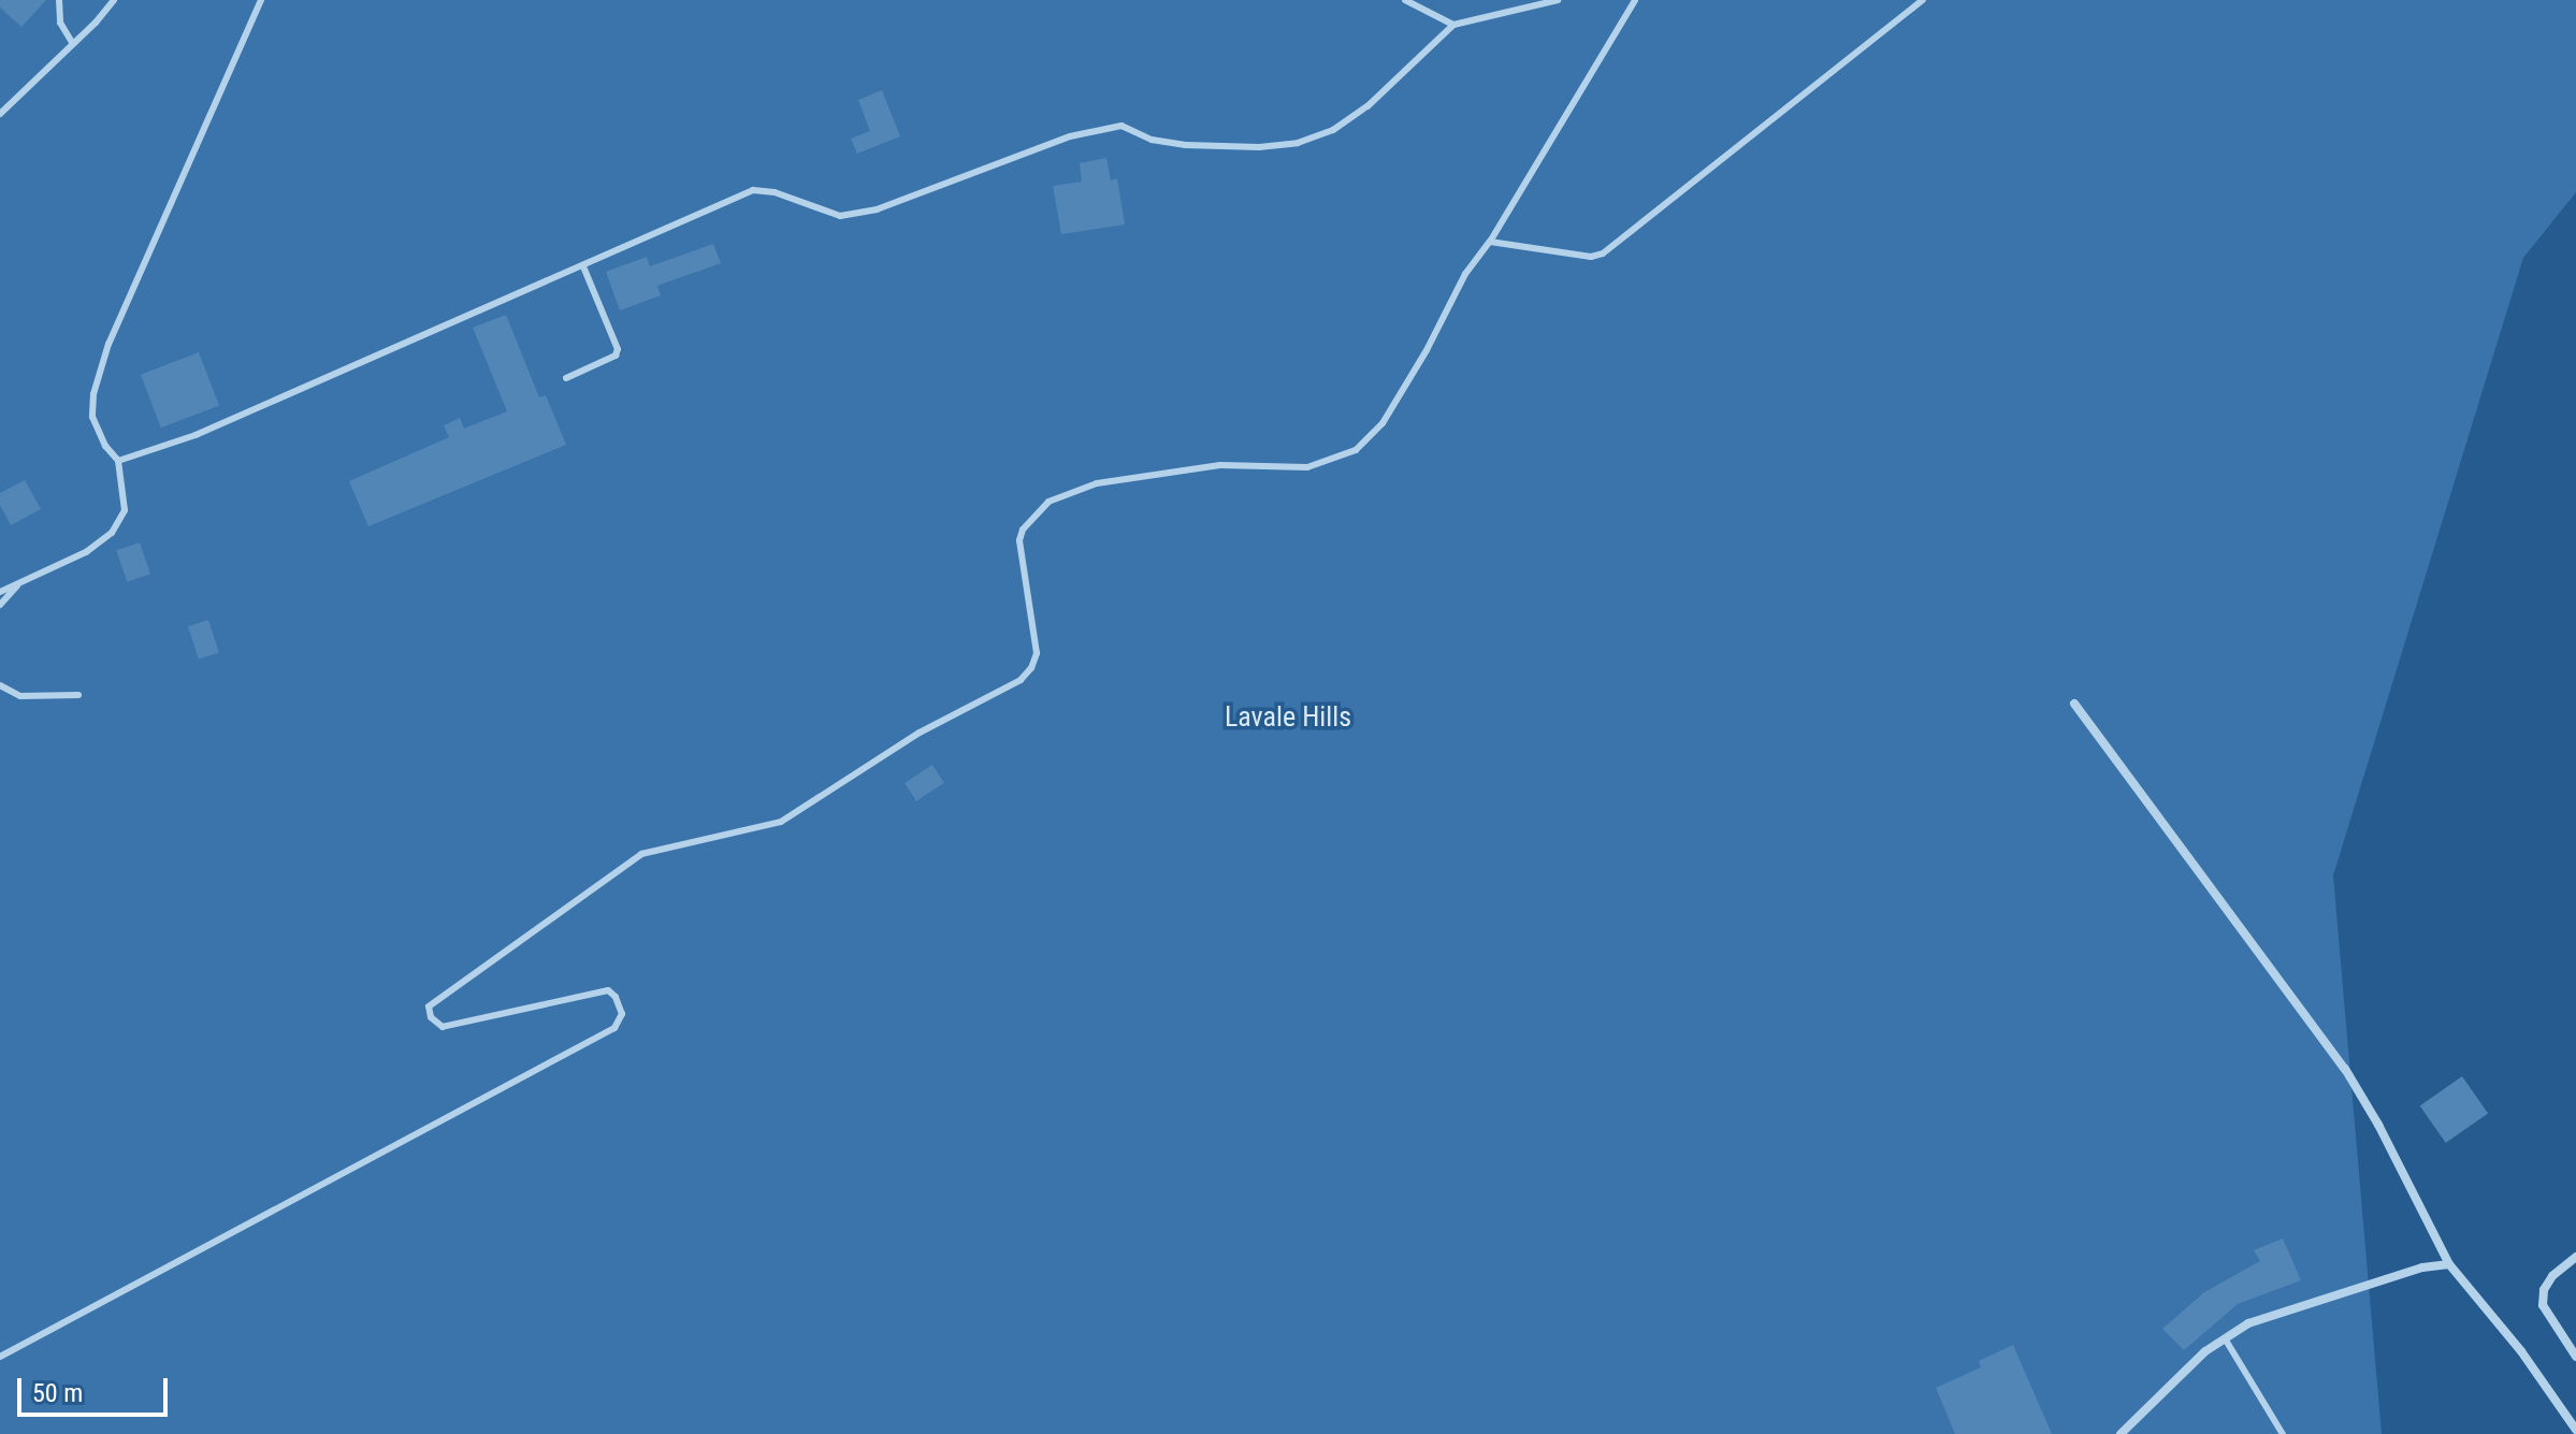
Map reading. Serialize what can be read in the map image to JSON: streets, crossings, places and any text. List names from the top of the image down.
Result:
{
  "parks": ["Lavale Hills"],
  "scale_bar": "50 m"
}
